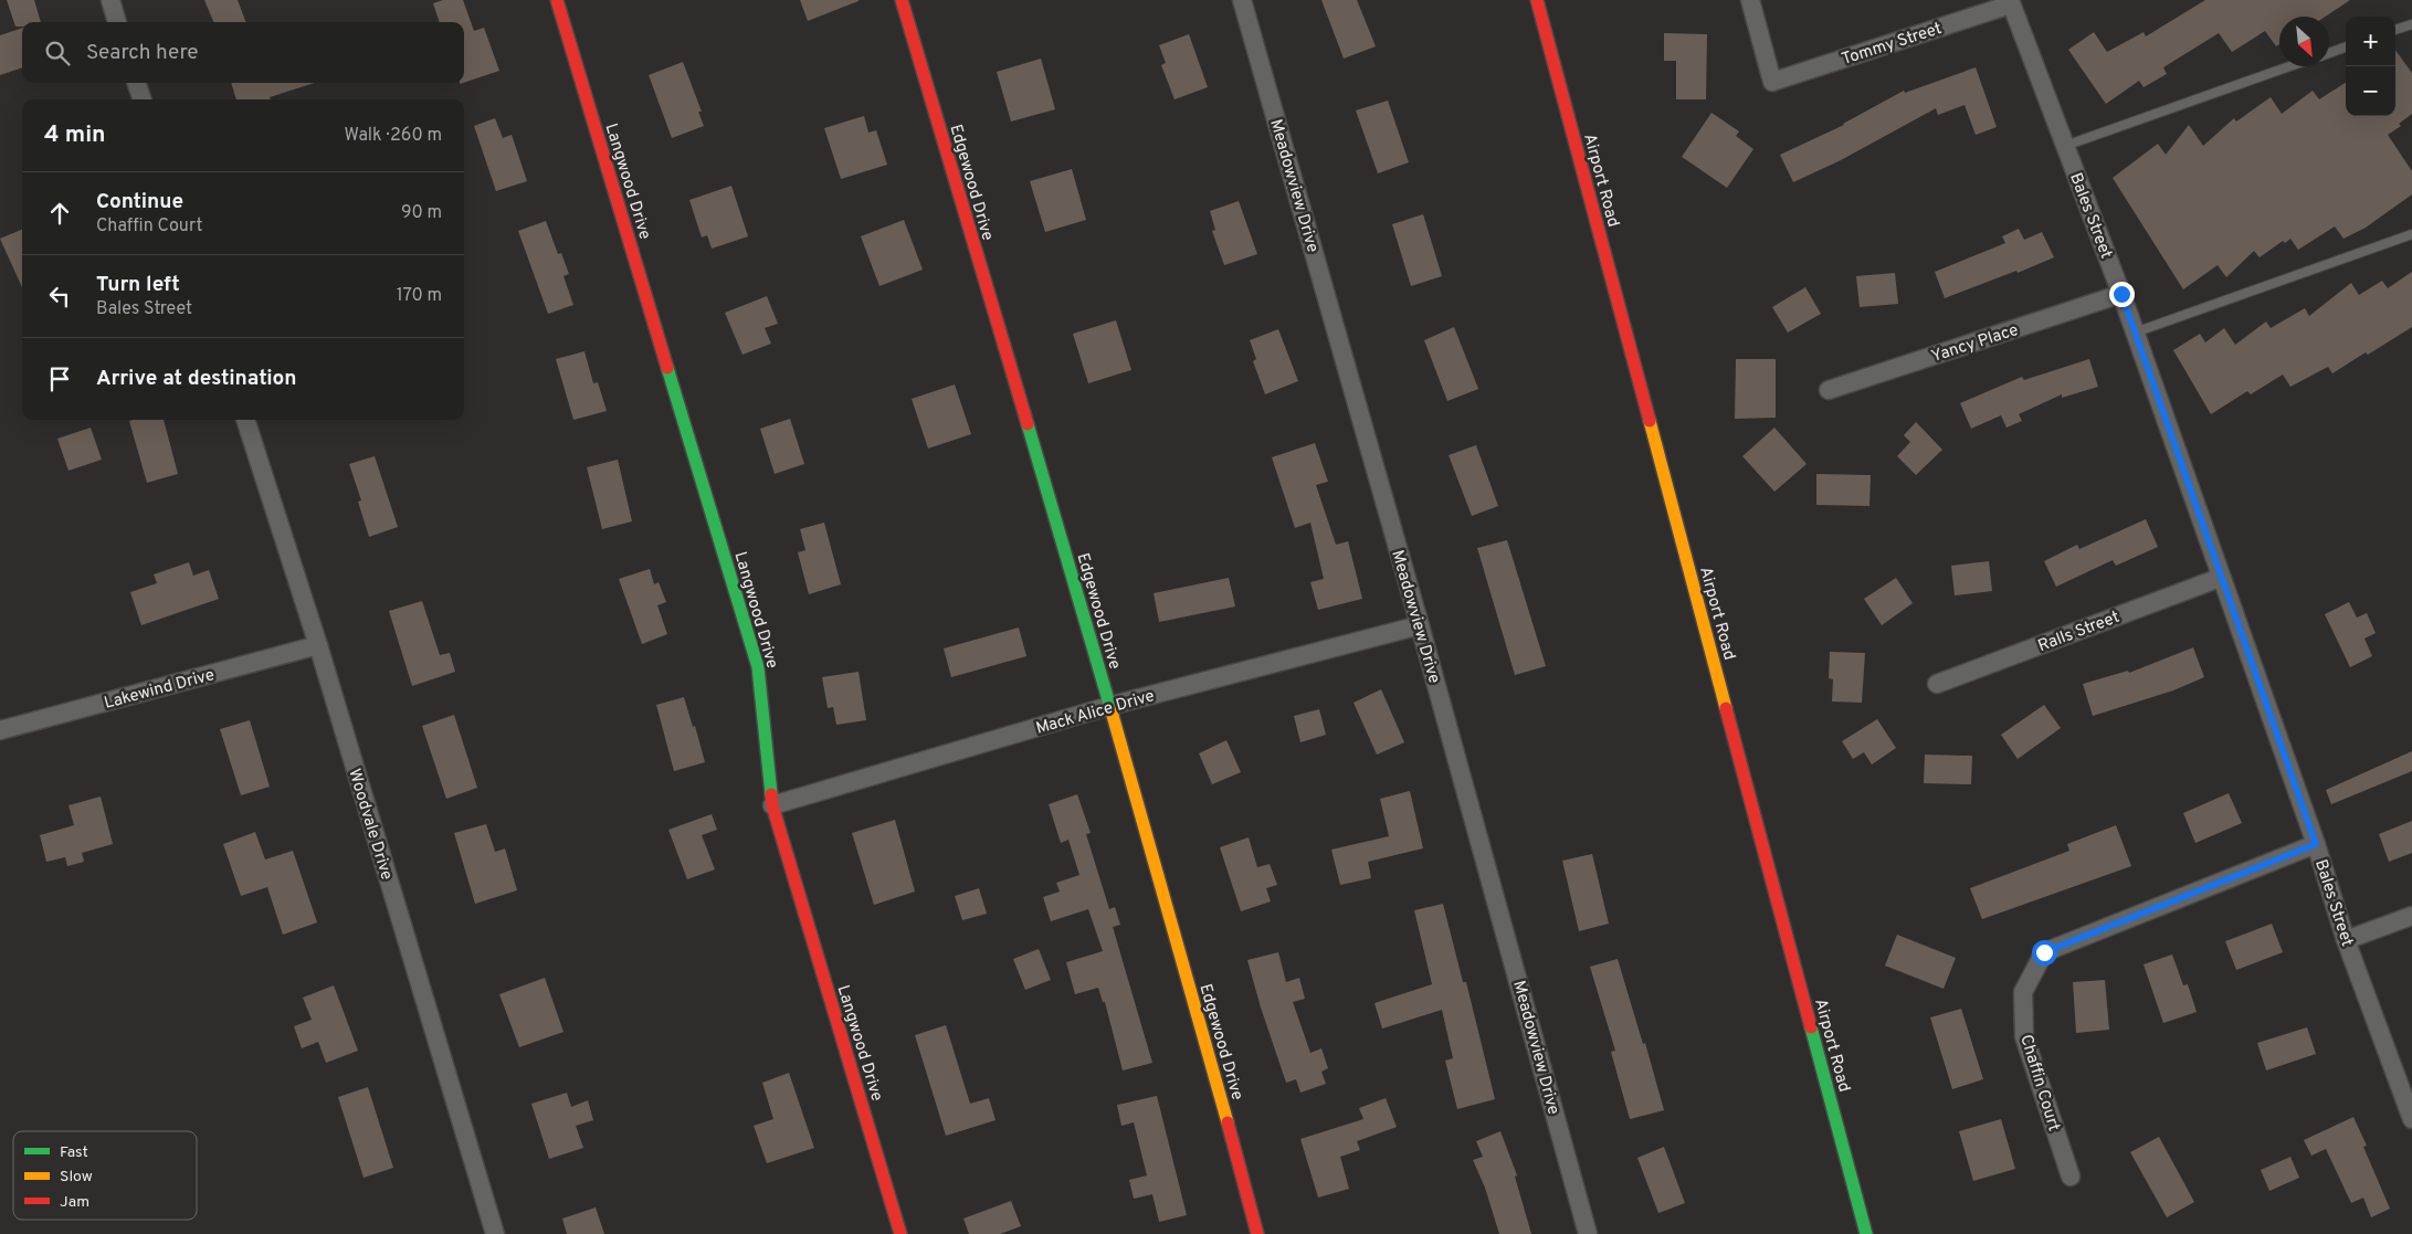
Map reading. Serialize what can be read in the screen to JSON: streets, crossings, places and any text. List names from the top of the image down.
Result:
{
  "streets": {
    "main road": ["Airport Road", "Langwood Drive", "Edgewood Drive"],
    "street": [
      "Tommy Street",
      "Meadowview Drive",
      "Bales Street",
      "Yancy Place",
      "Ralls Street",
      "Lakewind Drive",
      "Mack Alice Drive",
      "Woodvale Drive",
      "Chaffin Court"
    ]
  },
  "crossings": [
    ["Tommy Street", "Bales Street"],
    ["Langwood Drive", "Mack Alice Drive"],
    ["Edgewood Drive", "Mack Alice Drive"],
    ["Meadowview Drive", "Mack Alice Drive"],
    ["Bales Street", "Yancy Place"],
    ["Bales Street", "Ralls Street"],
    ["Bales Street", "Chaffin Court"],
    ["Lakewind Drive", "Woodvale Drive"]
  ],
  "legend": ["Fast", "Slow", "Jam"],
  "north": "bottom right",
  "page": {
    "map_buttons": ["+", "−"],
    "search": "Search here",
    "heading": ["4 min", "Walk · 260 m"],
    "list": [
      ["Continue", "Chaffin Court", "90 m"],
      ["Turn left", "Bales Street", "170 m"],
      "Arrive at destination"
    ]
  }
}
